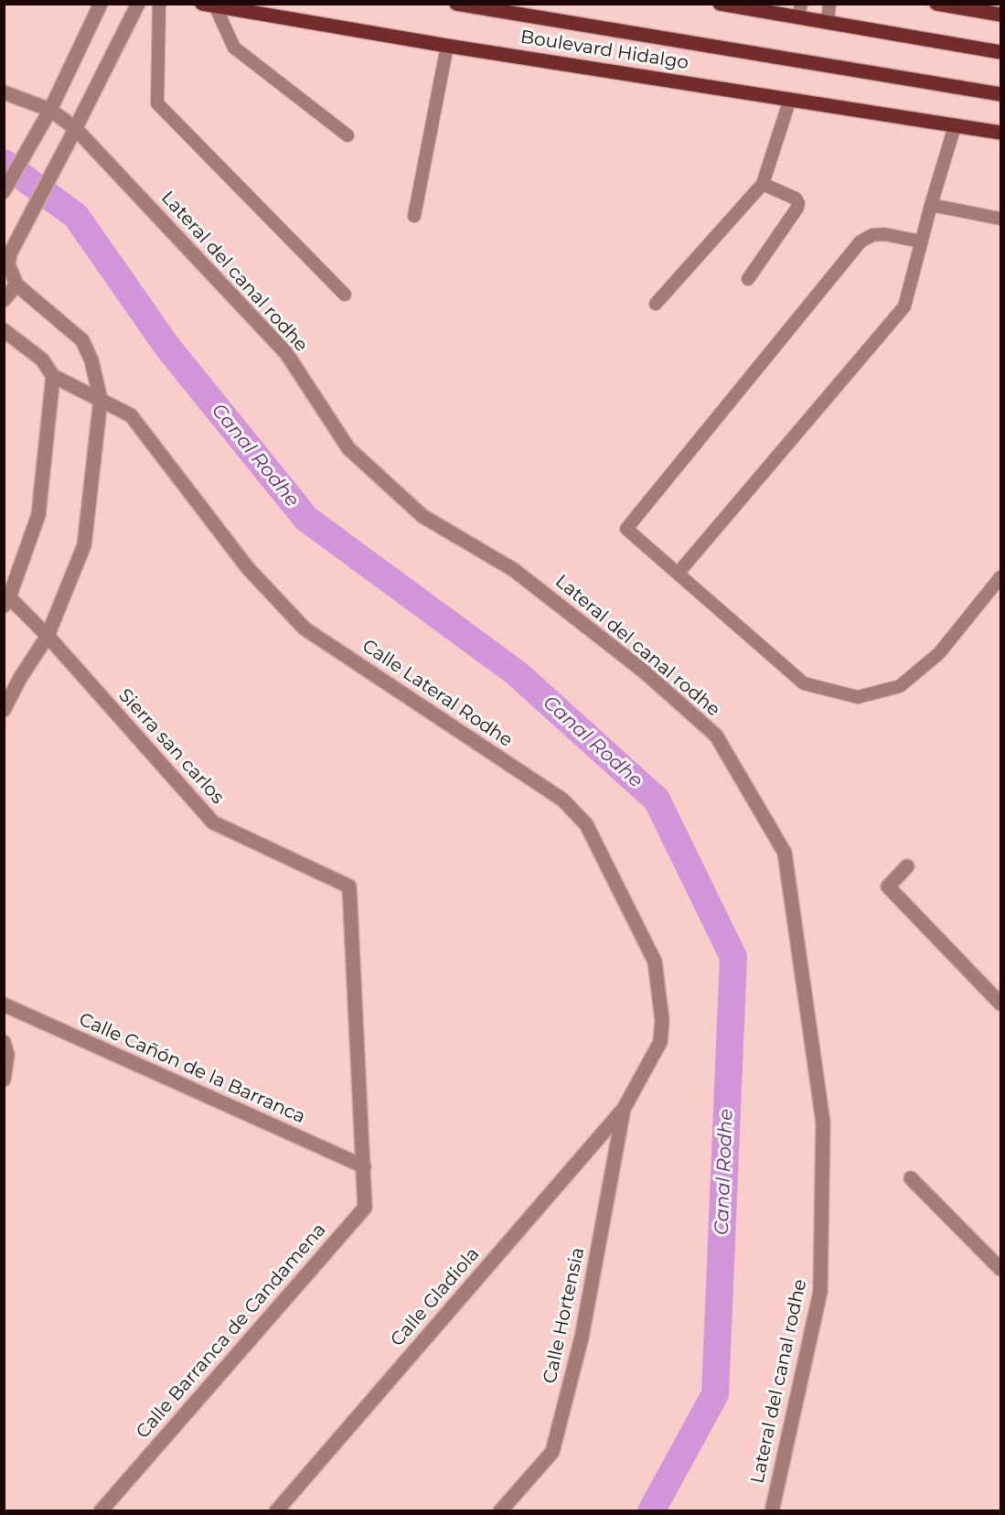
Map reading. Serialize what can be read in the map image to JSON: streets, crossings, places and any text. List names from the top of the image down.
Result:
{
  "streets": {
    "main road": ["Boulevard Hidalgo"],
    "street": [
      "Lateral del canal rodhe",
      "Calle Lateral Rodhe",
      "Sierra san carlos",
      "Calle Cañón de la Barranca",
      "Calle Gladiola",
      "Calle Hortensia",
      "Calle Barranca de Candamena"
    ]
  },
  "crossings": [
    ["Calle Lateral Rodhe", "Calle Gladiola"],
    ["Calle Lateral Rodhe", "Calle Hortensia"],
    ["Sierra san carlos", "Calle Cañón de la Barranca"],
    ["Sierra san carlos", "Calle Barranca de Candamena"],
    ["Calle Cañón de la Barranca", "Calle Barranca de Candamena"],
    ["Calle Gladiola", "Calle Hortensia"]
  ],
  "water": ["Canal Rodhe"]
}
